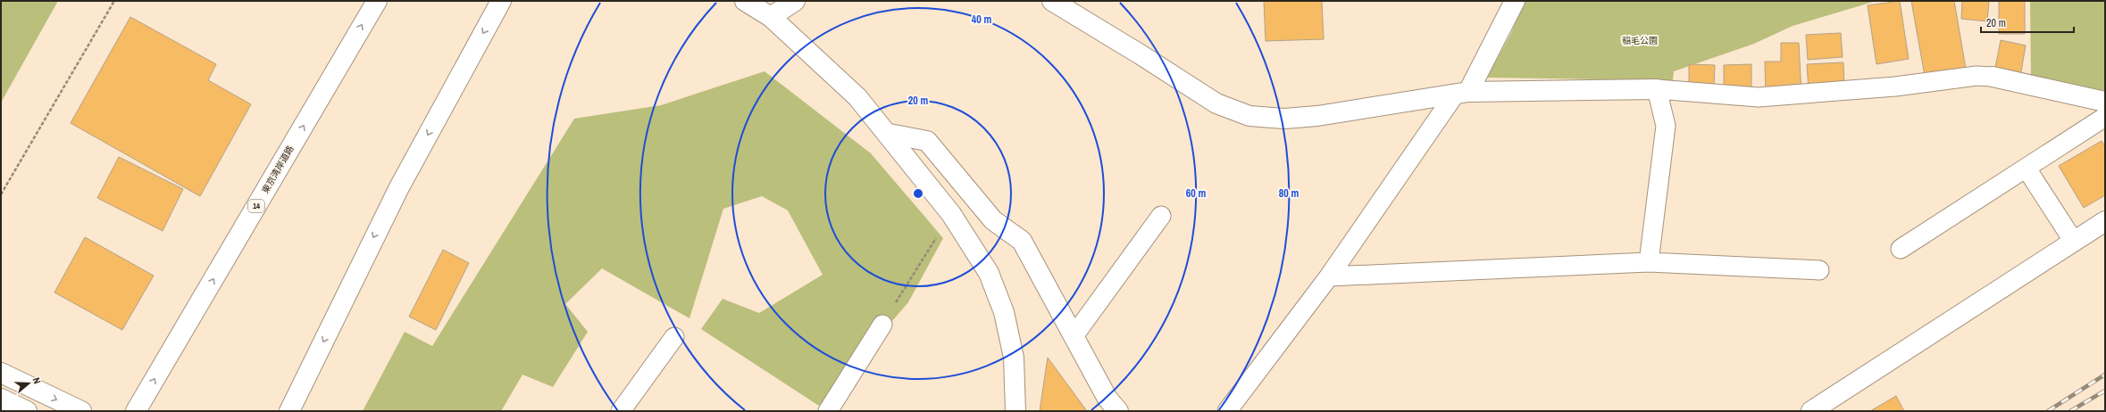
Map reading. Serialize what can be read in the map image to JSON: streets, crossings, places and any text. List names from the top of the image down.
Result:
{
  "streets": {
    "main road": ["東京湾岸道路", "14"]
  },
  "parks": ["稲毛公園"],
  "scale_bar": "20 m",
  "north": "right",
  "rings": [
    "40 m",
    "20 m",
    "60 m",
    "80 m"
  ]
}
